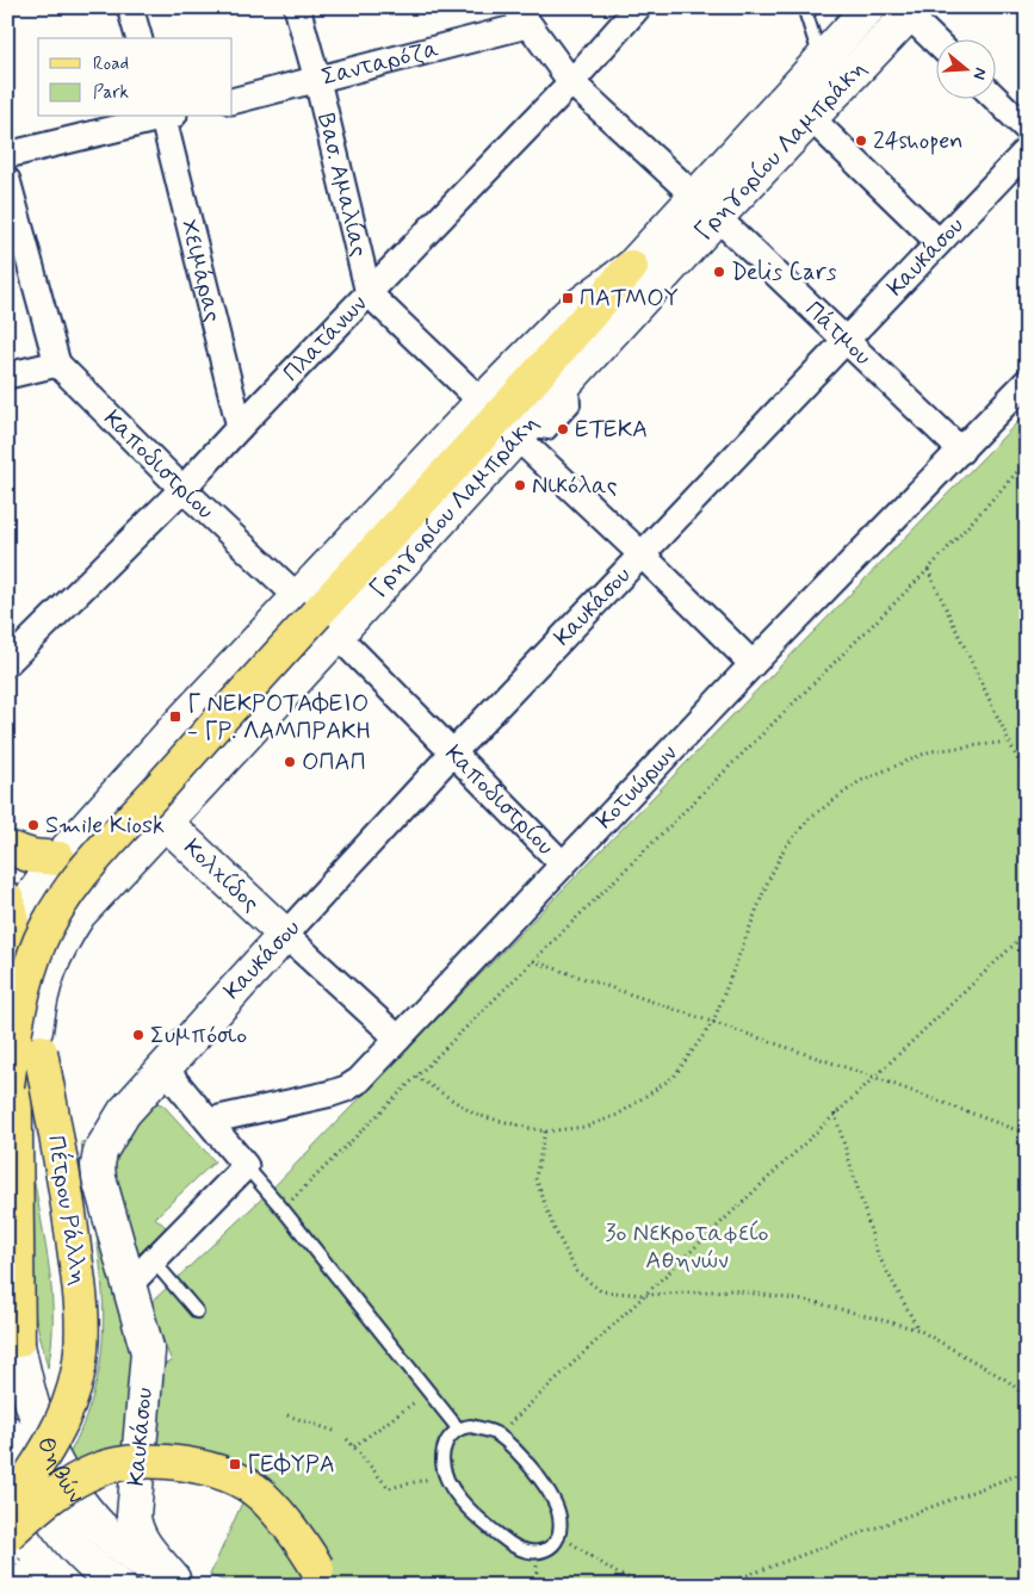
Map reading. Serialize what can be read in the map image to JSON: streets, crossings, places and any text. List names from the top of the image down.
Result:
{
  "streets": {
    "main road": [
      "Γρηγορίου Λαμπράκη",
      "Καυκάσου",
      "Κολχίδος",
      "Πέτρου Ράλλη",
      "Θηβών"
    ],
    "street": [
      "Σανταρόζα",
      "Βασ. Αμαλίας",
      "Χειμάρας",
      "Πάτμου",
      "Πλατάνων",
      "Καποδιστρίου",
      "Κοτυώρων"
    ]
  },
  "crossings": [
    ["Σανταρόζα", "Βασ. Αμαλίας"],
    ["Σανταρόζα", "Πάτμου"],
    ["Γρηγορίου Λαμπράκη", "Πάτμου"],
    ["Γρηγορίου Λαμπράκη", "Καποδιστρίου"],
    ["Γρηγορίου Λαμπράκη", "Κολχίδος"],
    ["Γρηγορίου Λαμπράκη", "Πέτρου Ράλλη"],
    ["Βασ. Αμαλίας", "Πλατάνων"],
    ["Καυκάσου", "Πάτμου"],
    ["Καυκάσου", "Καποδιστρίου"],
    ["Καυκάσου", "Κολχίδος"],
    ["Καυκάσου", "Θηβών"],
    ["Χειμάρας", "Πλατάνων"],
    ["Πάτμου", "Πλατάνων"],
    ["Πάτμου", "Κοτυώρων"],
    ["Πλατάνων", "Καποδιστρίου"],
    ["Καποδιστρίου", "Κοτυώρων"],
    ["Κοτυώρων", "Κολχίδος"]
  ],
  "parks": ["3ο Νεκροταφείο Αθηνών"],
  "places": {
    "other": [
      "24shopen",
      "Delis Cars",
      "ΕΤΕΚΑ",
      "Νικόλας",
      "ΟΠΑΠ",
      "Smile Kiosk",
      "Συμπόσιο"
    ],
    "transit": ["ΠΑΤΜΟΥ", "Γ ΝΕΚΡΟΤΑΦΕΙΟ - ΓΡ. ΛΑΜΠΡΑΚΗ", "ΓΕΦΥΡΑ"]
  },
  "legend": ["Road", "Park"],
  "north": "right"
}
